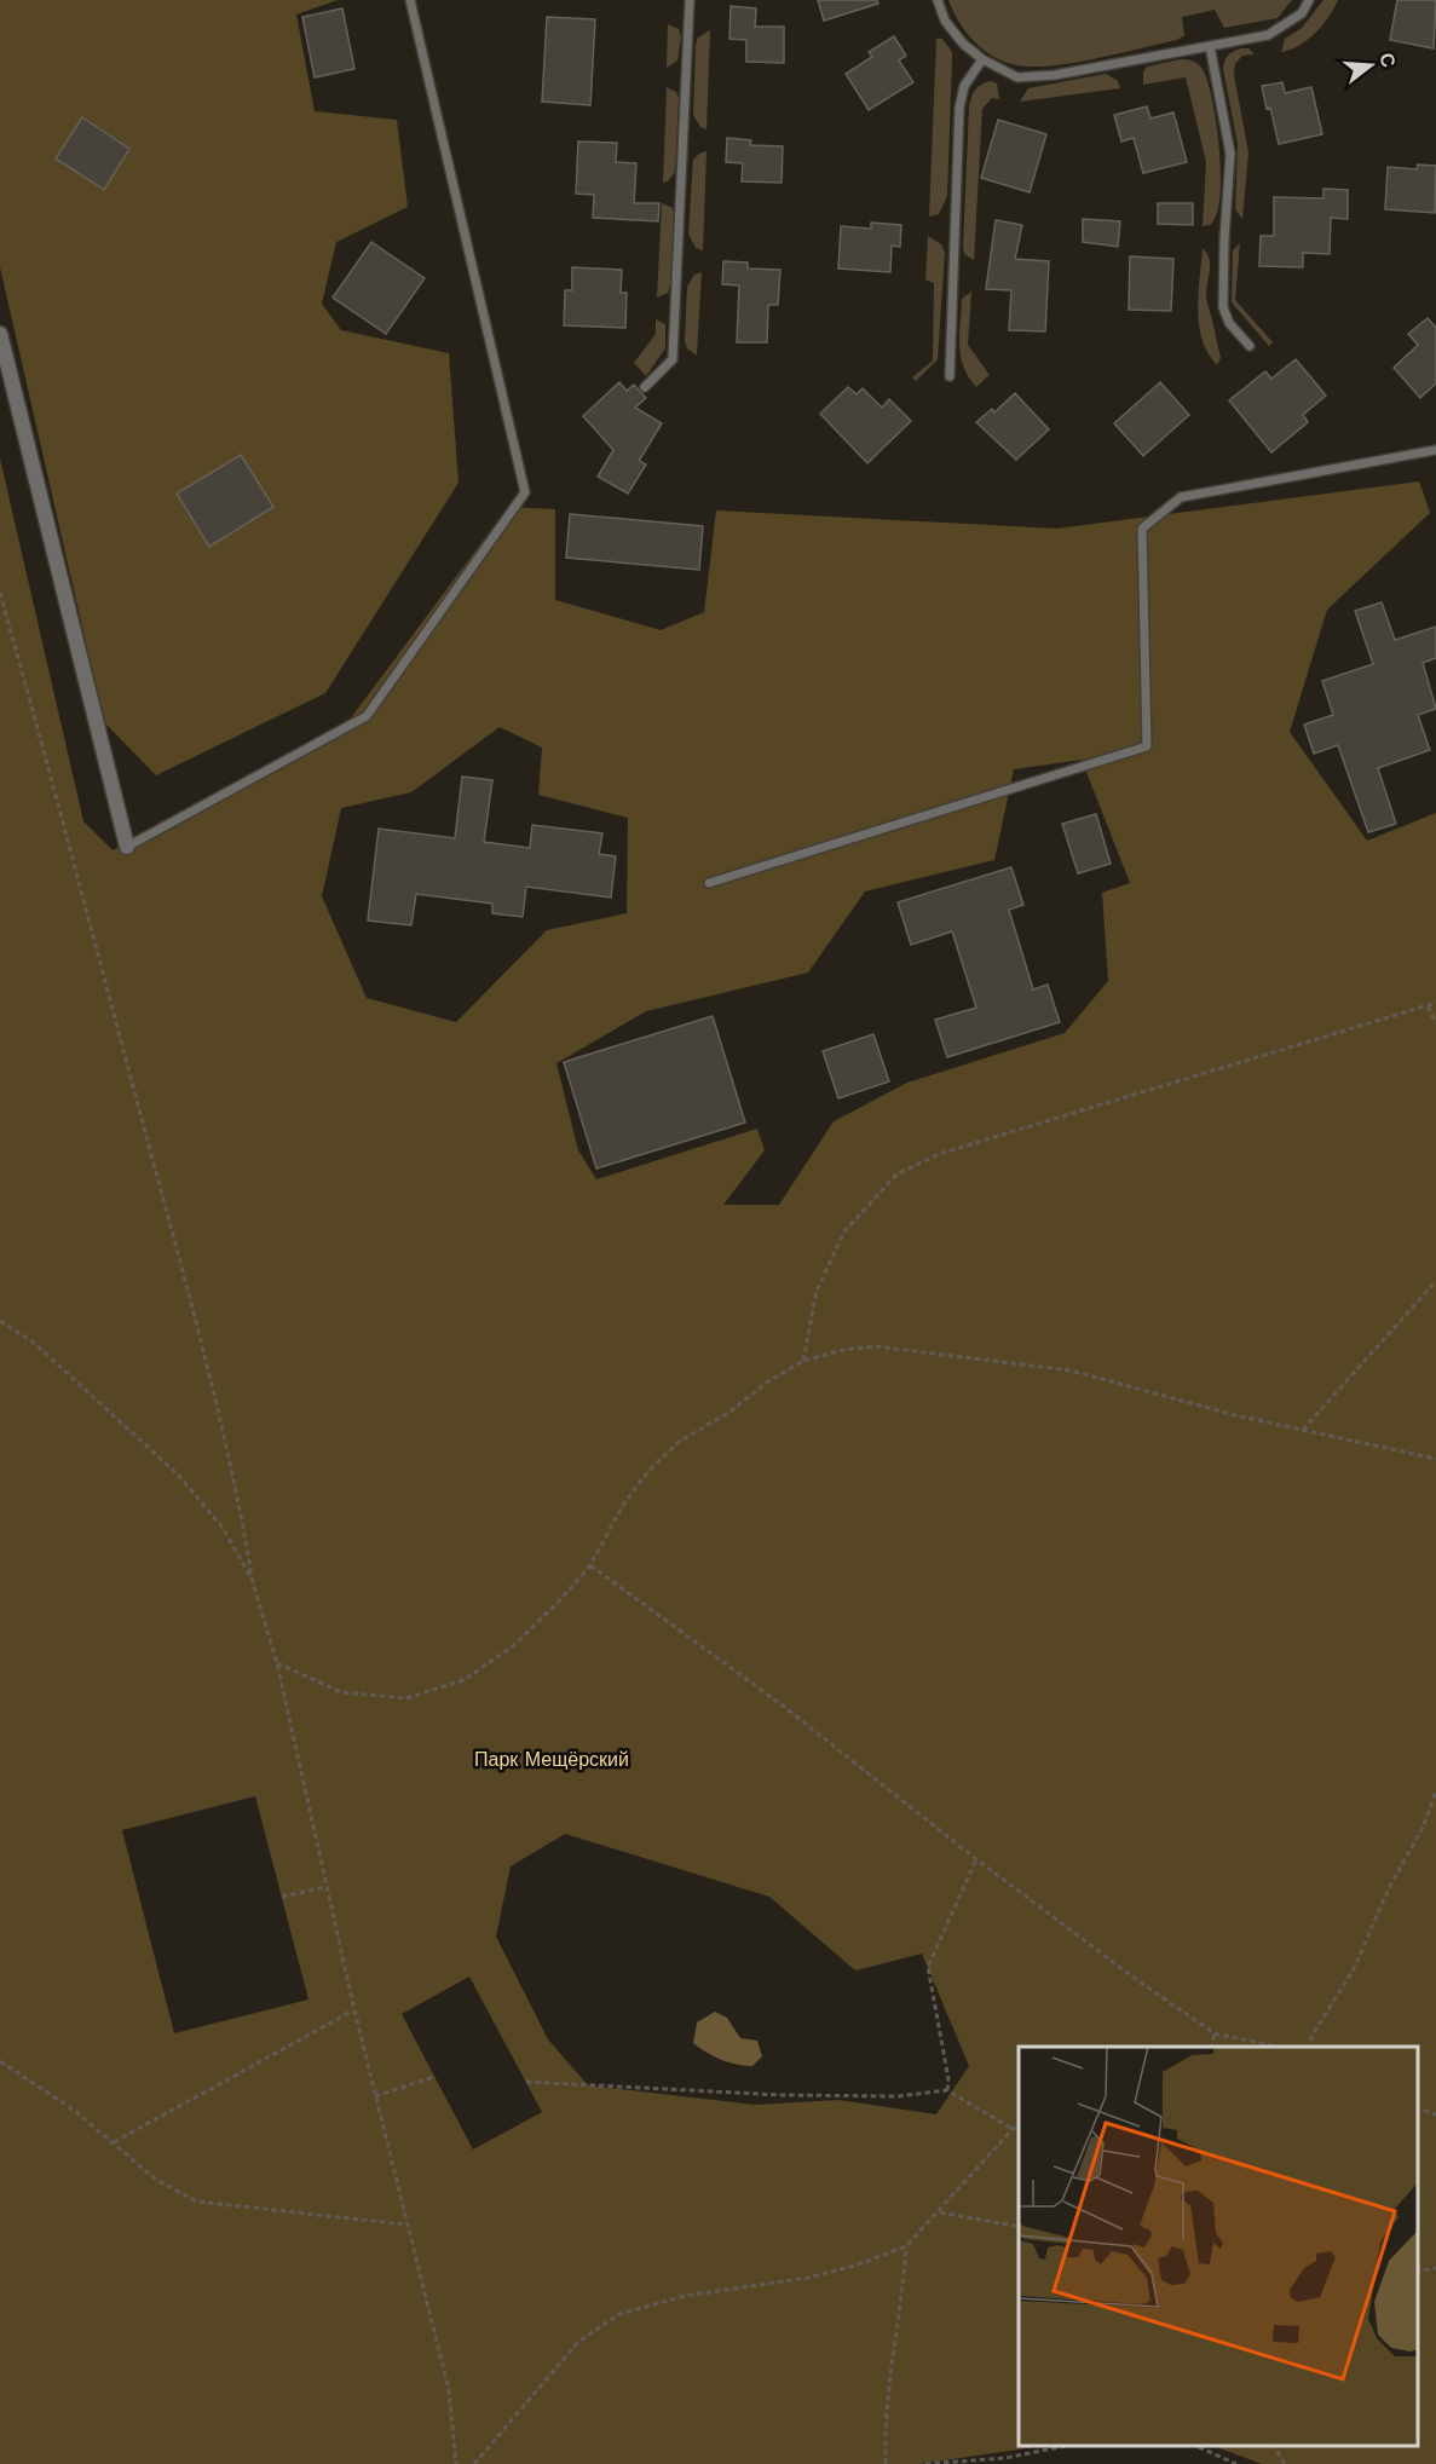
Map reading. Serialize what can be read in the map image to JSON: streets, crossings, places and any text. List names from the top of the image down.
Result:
{
  "parks": ["Парк Мещёрский"],
  "north": "right"
}
